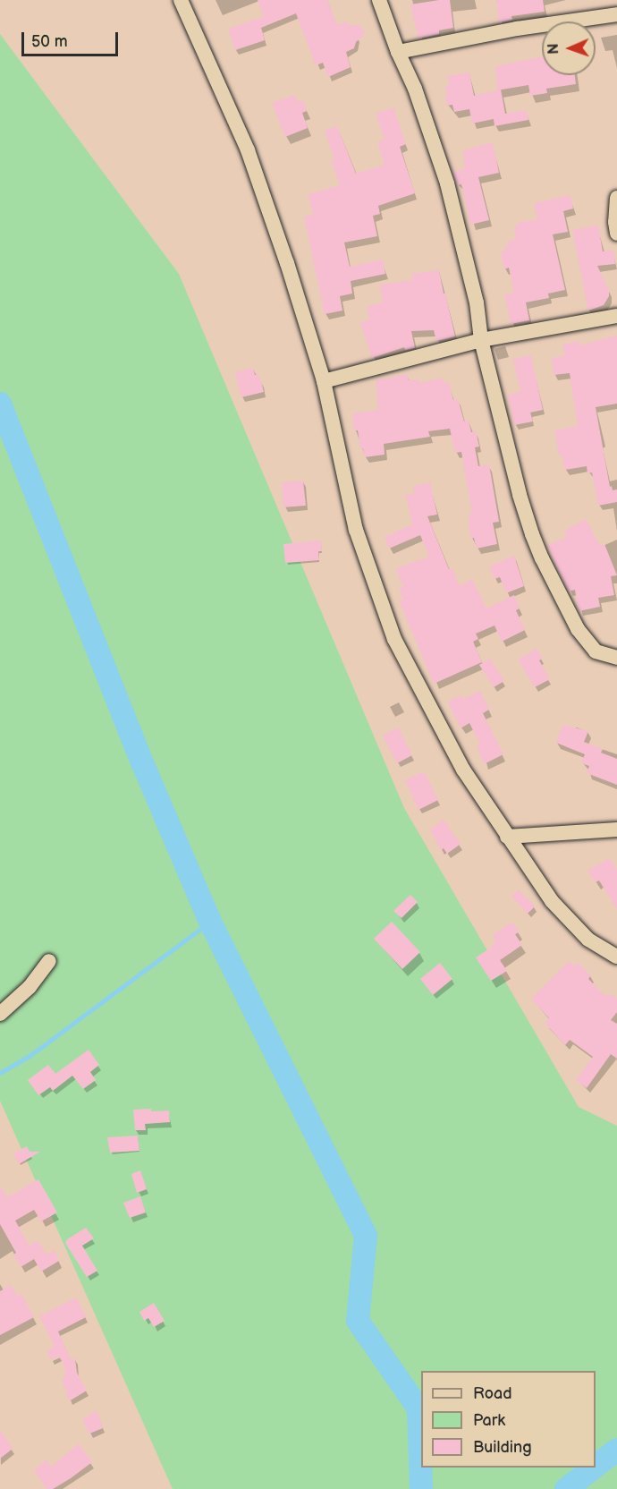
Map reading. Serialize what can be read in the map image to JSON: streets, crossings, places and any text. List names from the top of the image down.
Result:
{
  "legend": ["Road", "Park", "Building"],
  "scale_bar": "50 m",
  "north": "left"
}
